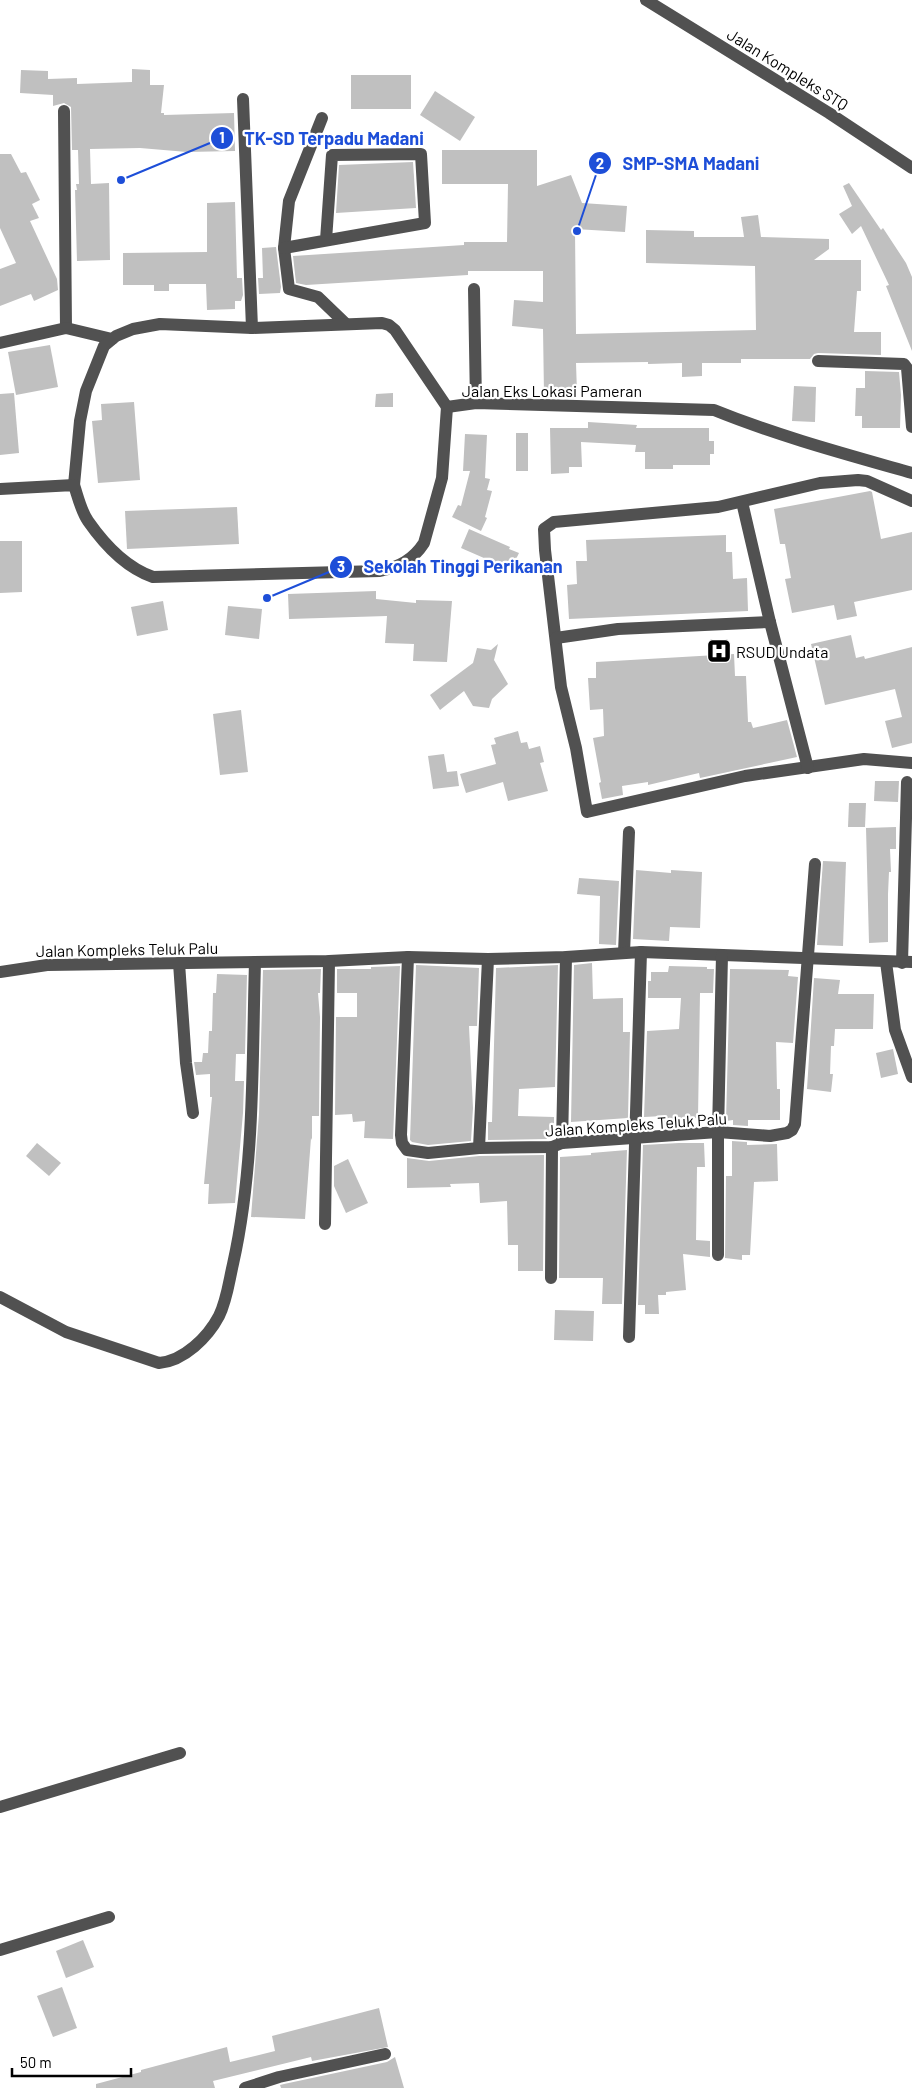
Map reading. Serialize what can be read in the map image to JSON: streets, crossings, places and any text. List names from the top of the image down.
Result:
{
  "streets": {
    "street": ["Jalan Kompleks STQ", "Jalan Eks Lokasi Pameran", "Jalan Kompleks Teluk Palu"]
  },
  "places": {
    "other": ["TK-SD Terpadu Madani", "SMP-SMA Madani", "Sekolah Tinggi Perikanan"],
    "hospital": ["RSUD Undata"]
  },
  "scale_bar": "50 m"
}
